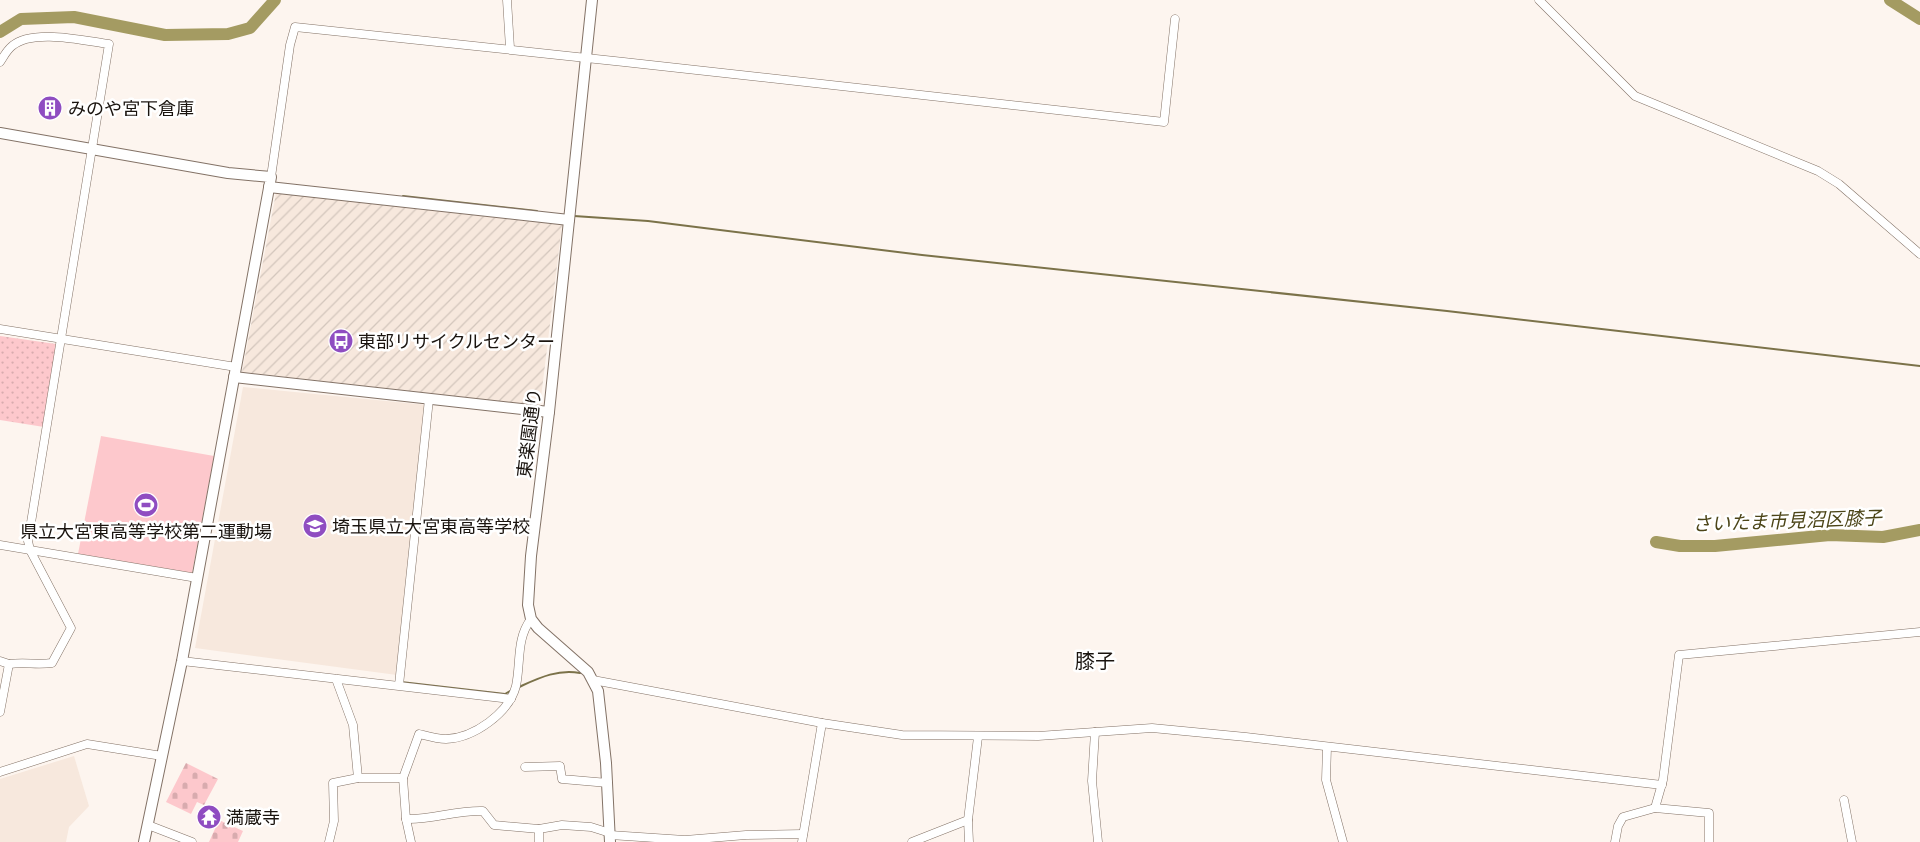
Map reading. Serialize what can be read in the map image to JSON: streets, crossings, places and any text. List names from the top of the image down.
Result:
{
  "streets": {
    "street": ["東楽園通り"]
  },
  "districts": ["膝子"],
  "water": ["さいたま市見沼区膝子"],
  "places": {
    "building": ["みのや宮下倉庫"],
    "bus stop": ["東部リサイクルセンター"],
    "sports": ["県立大宮東高等学校第二運動場"],
    "school or university": ["埼玉県立大宮東高等学校"],
    "temple": ["満蔵寺"]
  }
}
